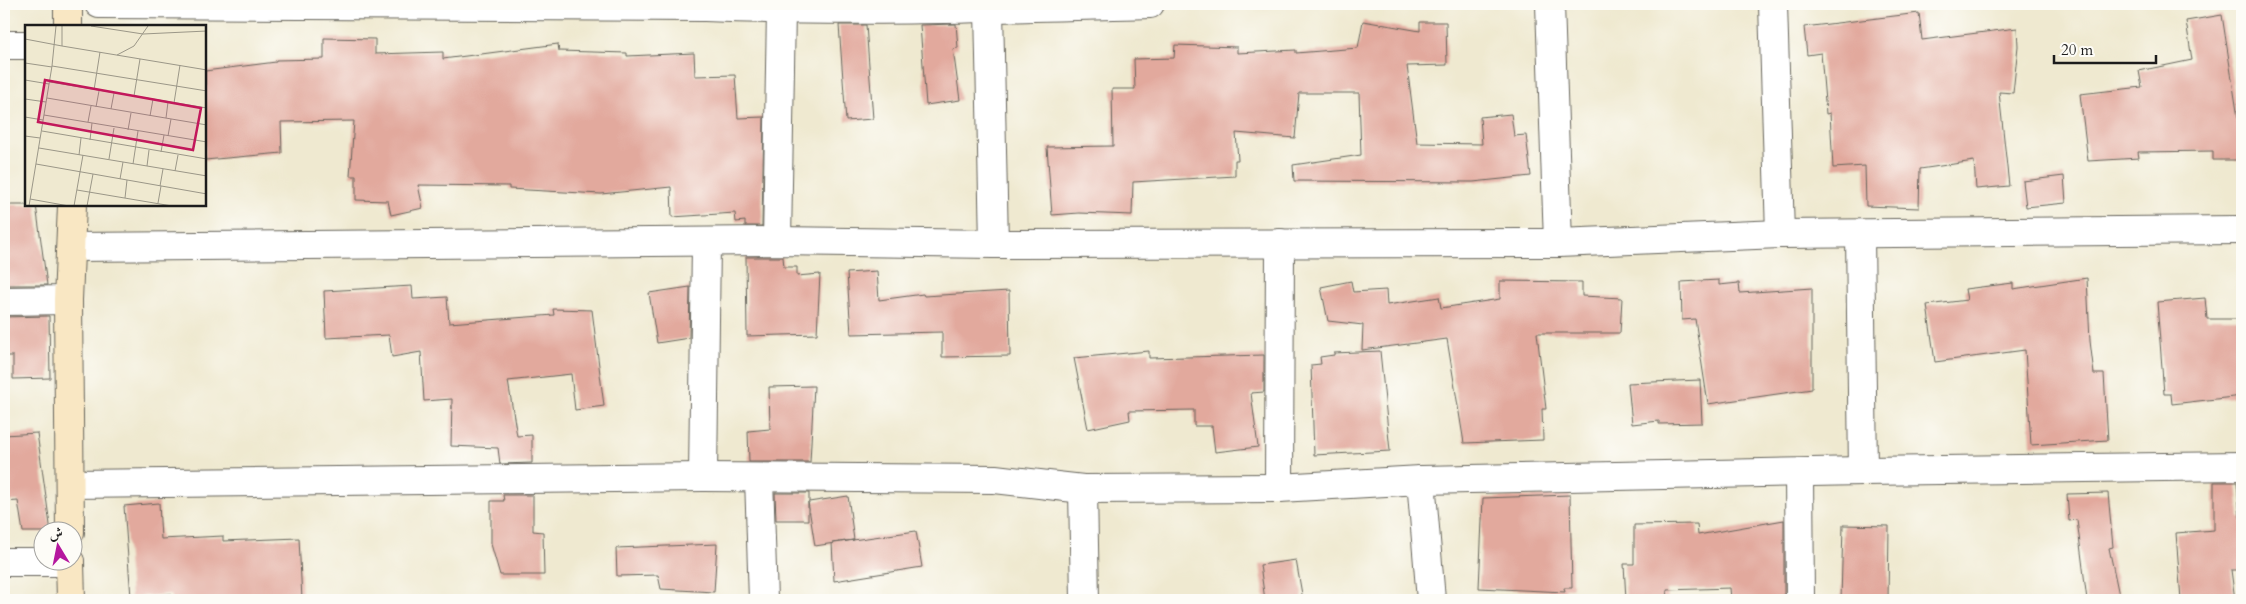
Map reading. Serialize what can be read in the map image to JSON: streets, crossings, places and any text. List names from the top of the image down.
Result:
{
  "scale_bar": "20 m",
  "north": "top"
}
